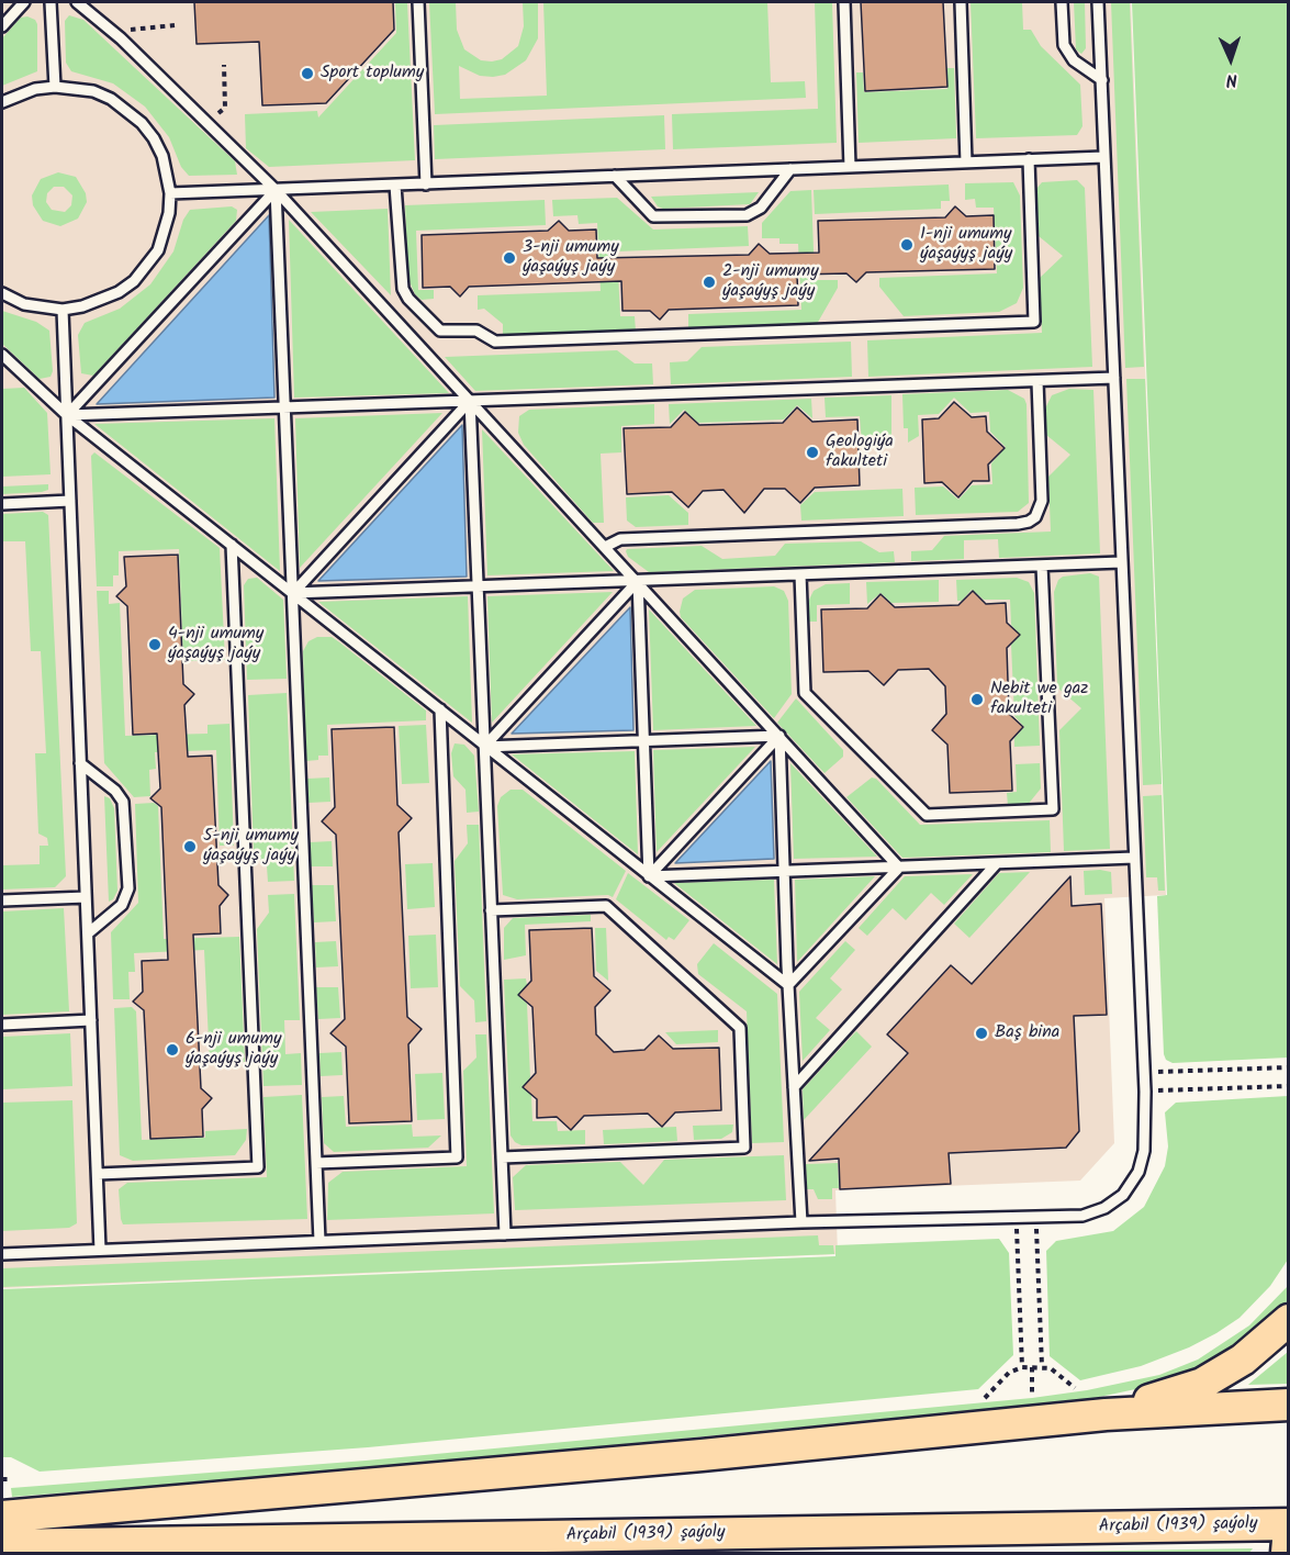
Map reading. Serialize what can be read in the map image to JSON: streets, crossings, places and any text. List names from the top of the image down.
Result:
{
  "streets": {
    "main road": ["Arçabil (1939) şaýoly"]
  },
  "places": [
    "Sport toplumy",
    "1-nji umumy ýaşaýyş jaýy",
    "3-nji umumy ýaşaýyş jaýy",
    "2-nji umumy ýaşaýyş jaýy",
    "Geologiýa fakulteti",
    "4-nji umumy ýaşaýyş jaýy",
    "Nebit we gaz fakulteti",
    "5-nji umumy ýaşaýyş jaýy",
    "Baş bina",
    "6-nji umumy ýaşaýyş jaýy"
  ],
  "north": "bottom"
}
